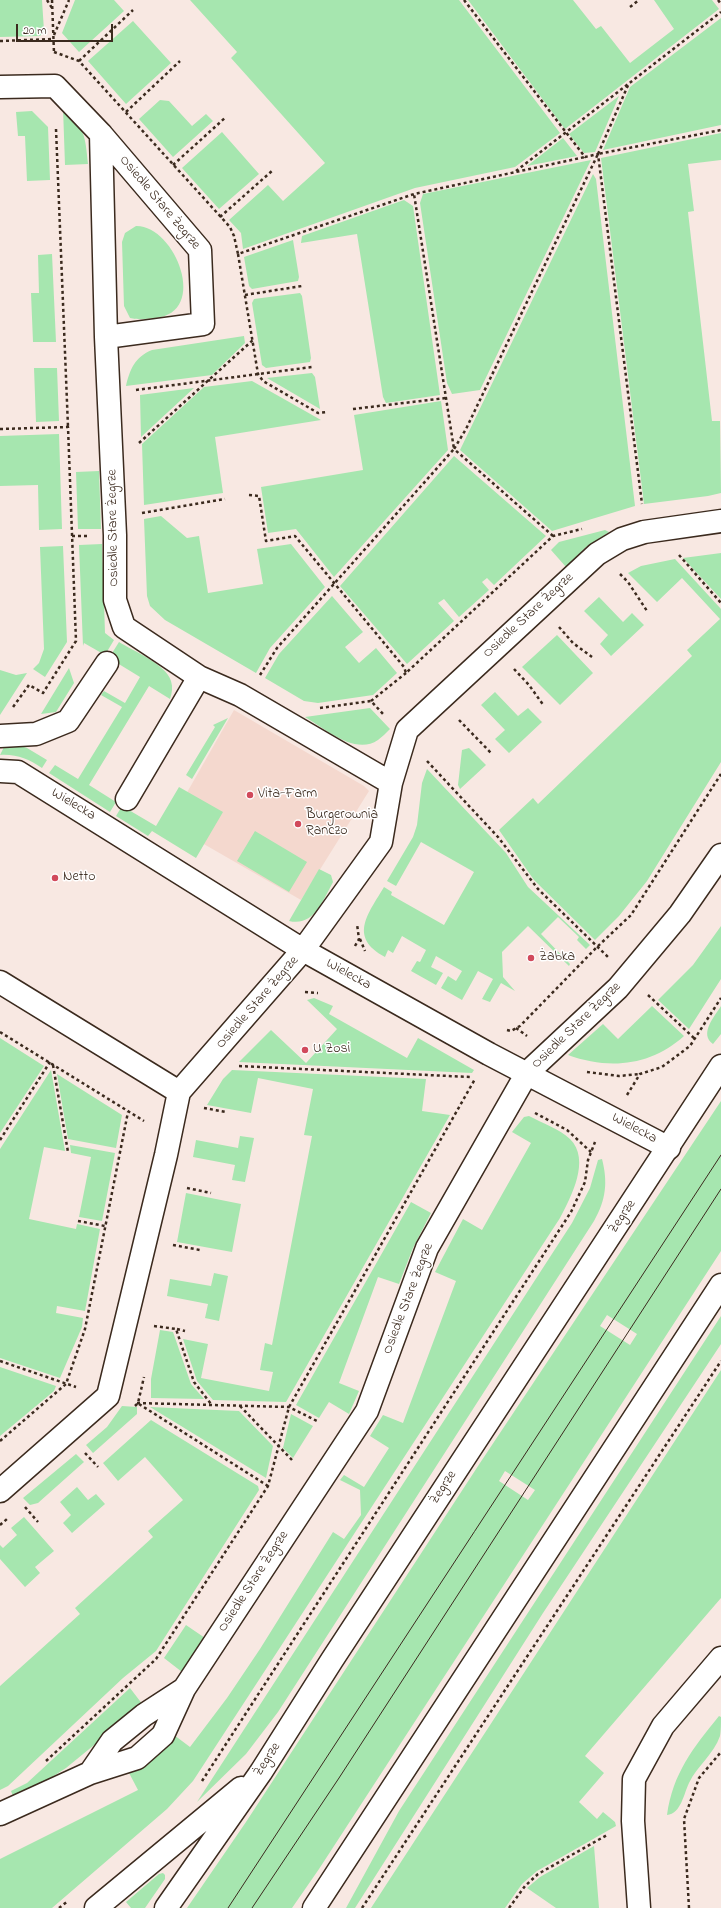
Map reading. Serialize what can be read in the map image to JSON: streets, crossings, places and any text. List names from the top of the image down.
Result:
{
  "streets": {
    "street": ["Osiedle Stare Żegrze", "Wielecka", "Żegrze"]
  },
  "crossings": [
    ["Osiedle Stare Żegrze", "Wielecka"],
    ["Wielecka", "Żegrze"]
  ],
  "places": [
    "Vita-Farm",
    "Burgerownia Ranczo",
    "Netto",
    "Żabka",
    "U Zosi"
  ],
  "scale_bar": "20 m"
}
